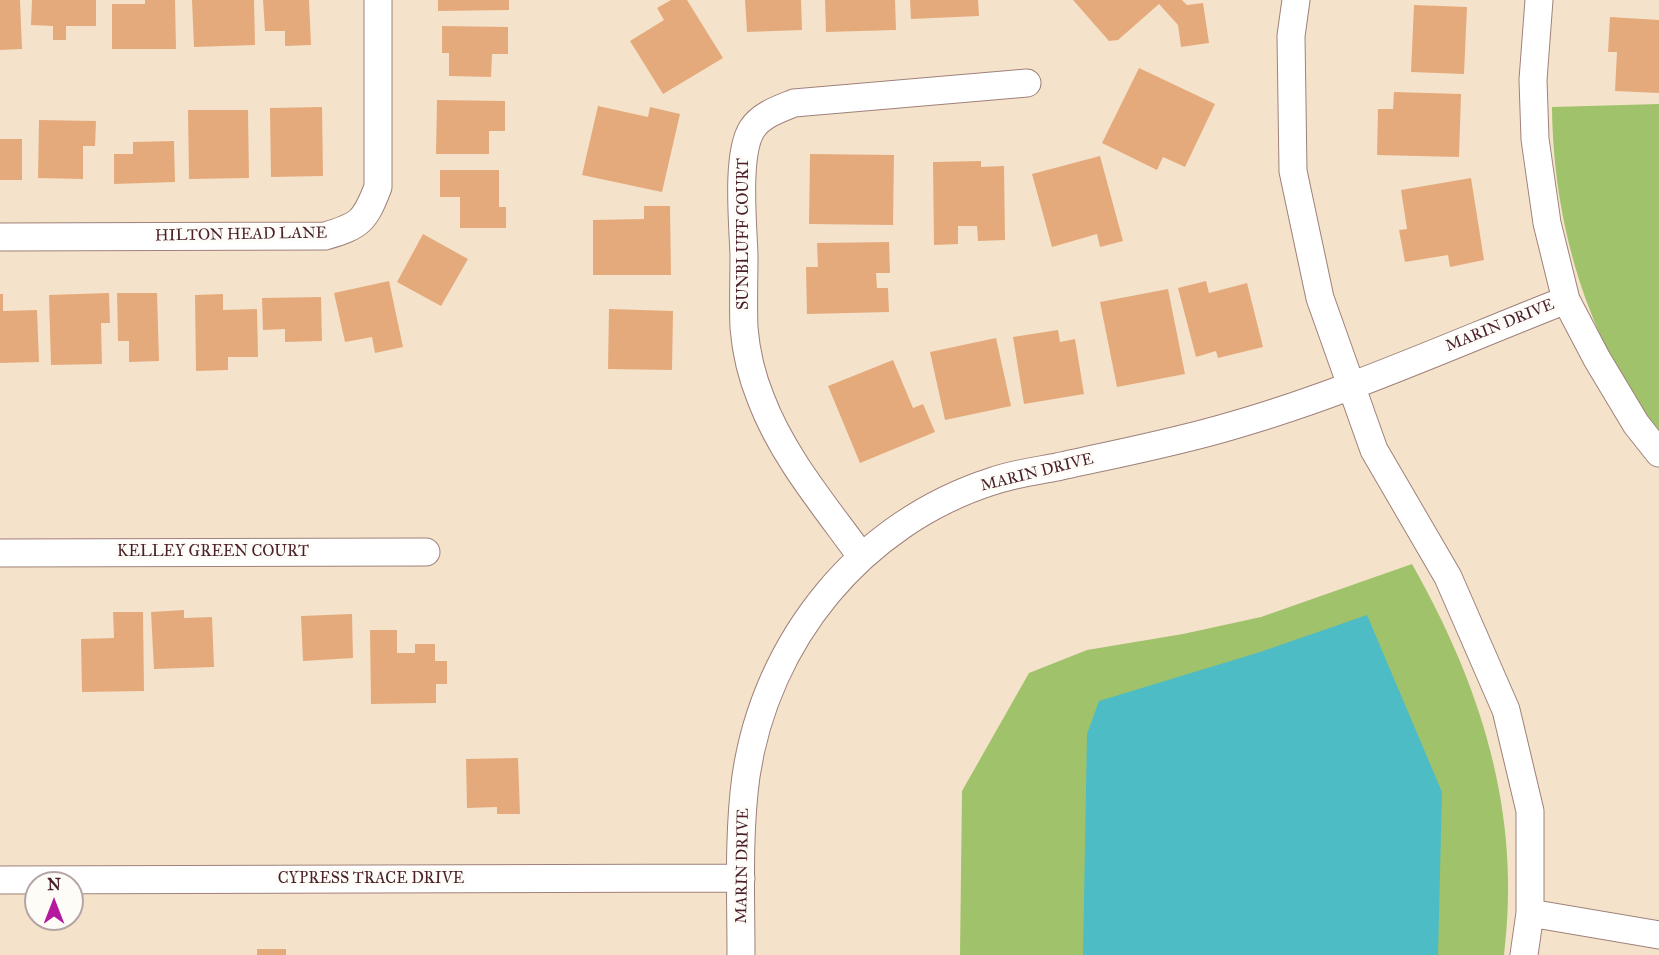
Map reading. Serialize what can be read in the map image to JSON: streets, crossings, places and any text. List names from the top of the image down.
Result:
{
  "streets": {
    "street": [
      "SUNBLUFF COURT",
      "HILTON HEAD LANE",
      "MARIN DRIVE",
      "KELLEY GREEN COURT",
      "CYPRESS TRACE DRIVE"
    ]
  },
  "crossings": [
    ["SUNBLUFF COURT", "MARIN DRIVE"],
    ["MARIN DRIVE", "CYPRESS TRACE DRIVE"]
  ],
  "north": "top"
}
